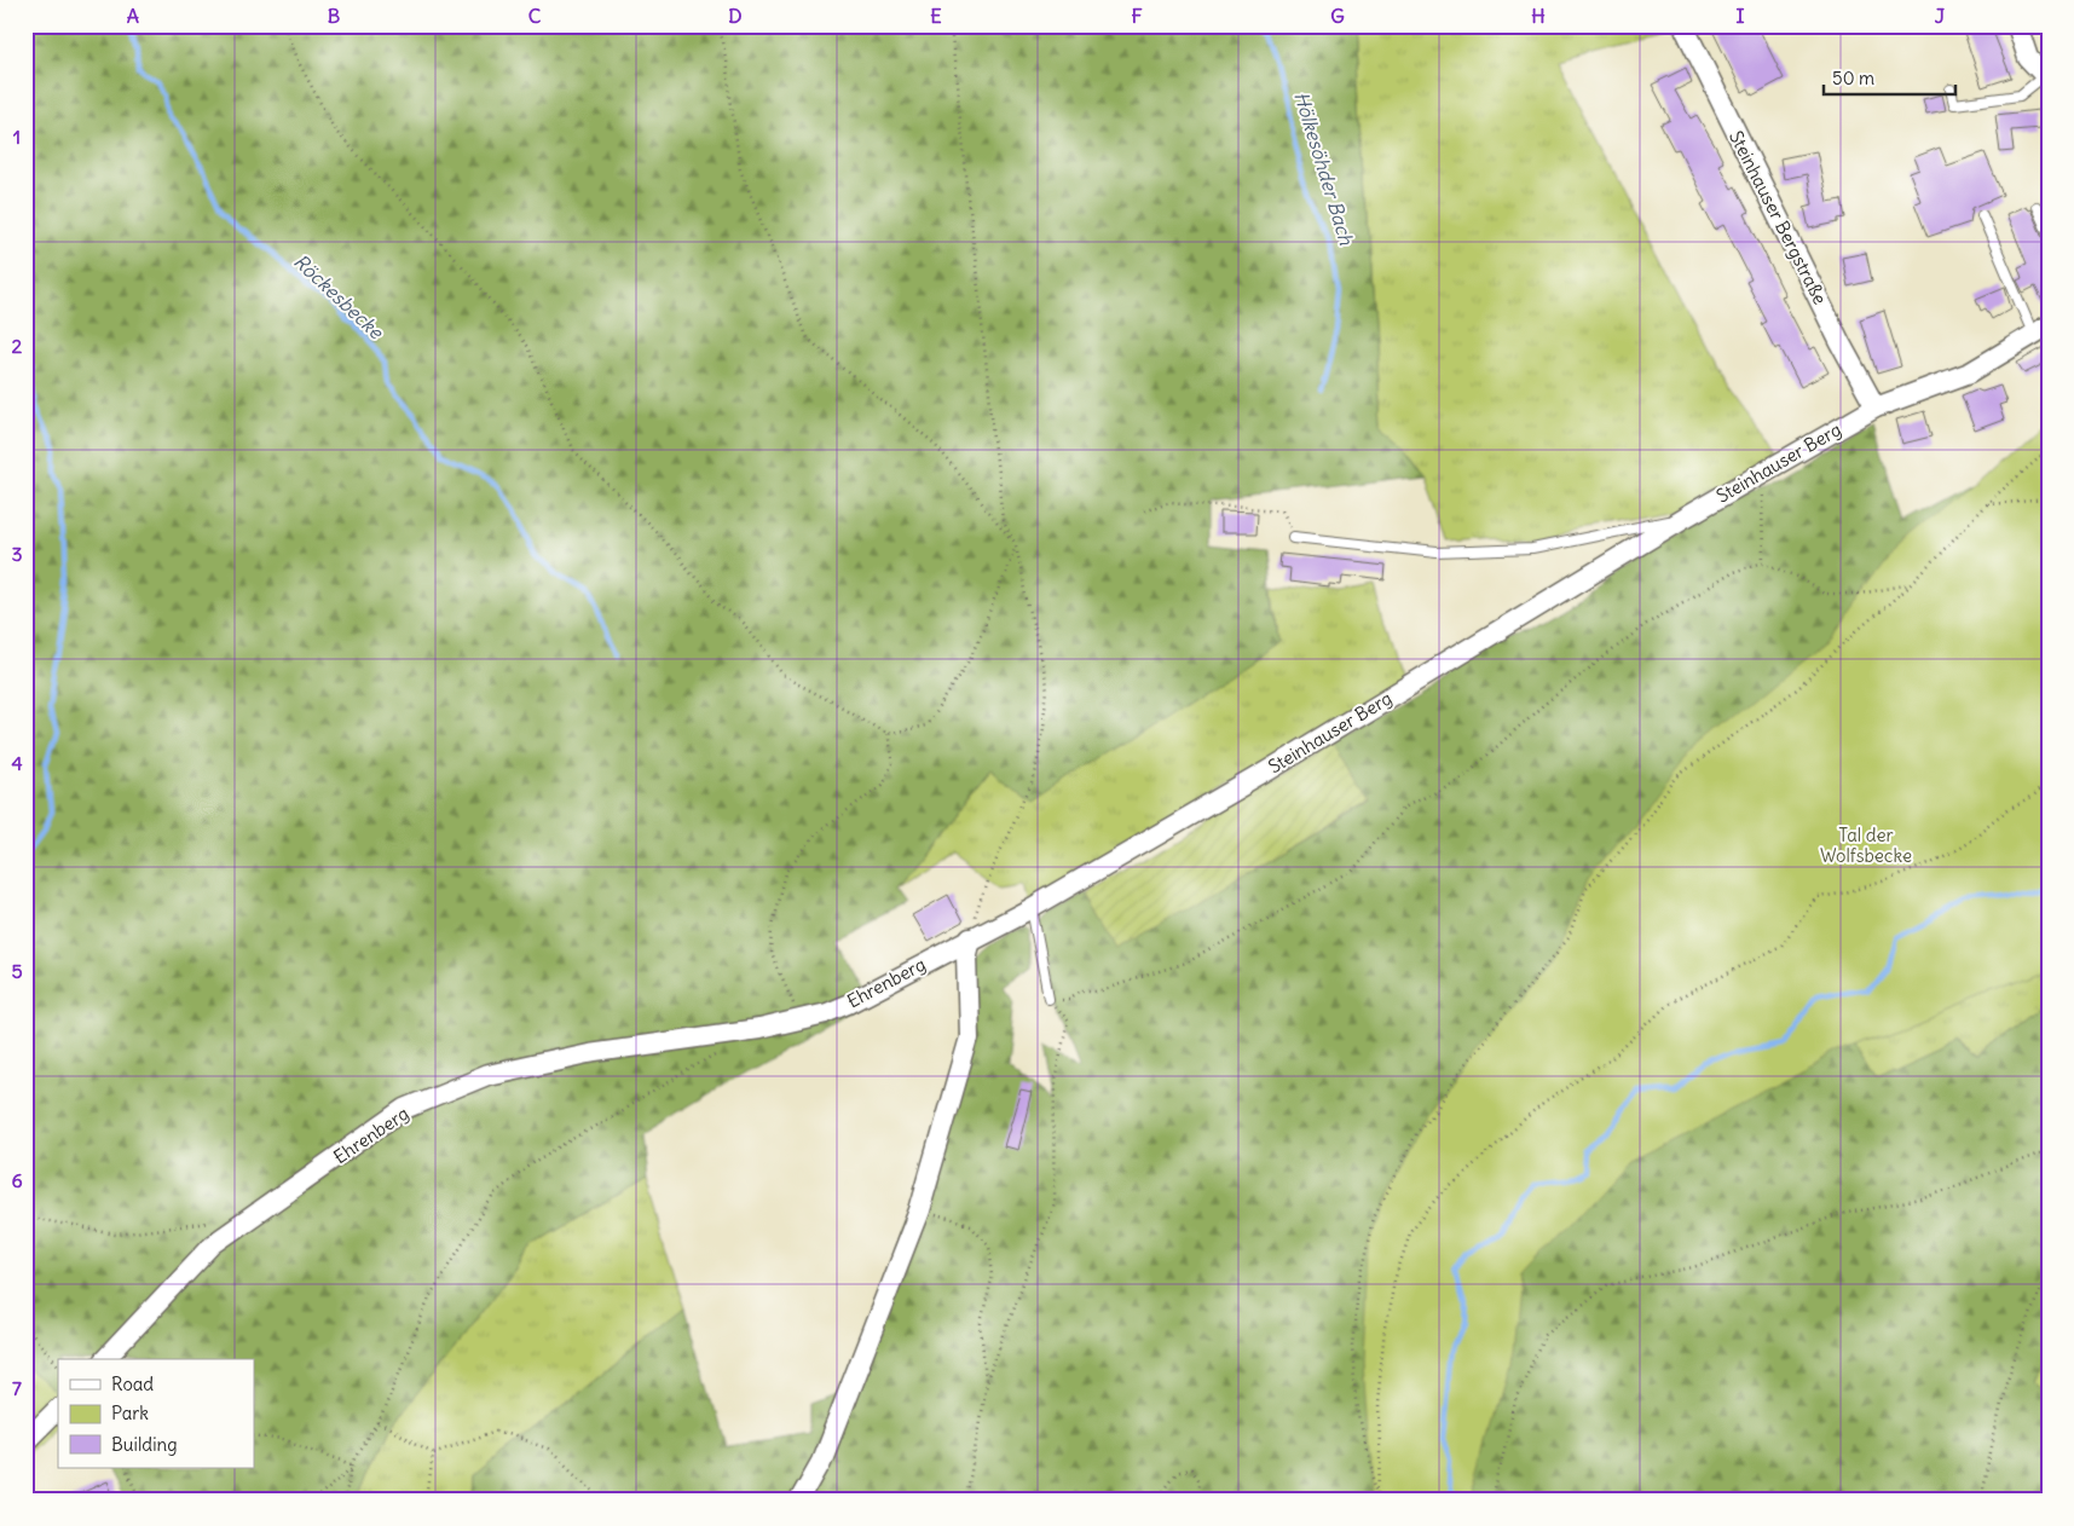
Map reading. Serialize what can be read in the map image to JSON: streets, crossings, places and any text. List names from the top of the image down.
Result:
{
  "streets": {
    "street": ["Steinhauser Bergstraße", "Steinhauser Berg", "Ehrenberg"]
  },
  "crossings": [
    ["Steinhauser Bergstraße", "Steinhauser Berg"],
    ["Steinhauser Berg", "Ehrenberg"]
  ],
  "water": ["Hölkesöhder Bach", "Röckesbecke"],
  "parks": ["Tal der Wolfsbecke"],
  "legend": ["Road", "Park", "Building"],
  "scale_bar": "50 m",
  "grid": {
    "columns": [
      "A",
      "B",
      "C",
      "D",
      "E",
      "F",
      "G",
      "H",
      "I",
      "J"
    ],
    "rows": [
      "1",
      "2",
      "3",
      "4",
      "5",
      "6",
      "7"
    ]
  }
}
